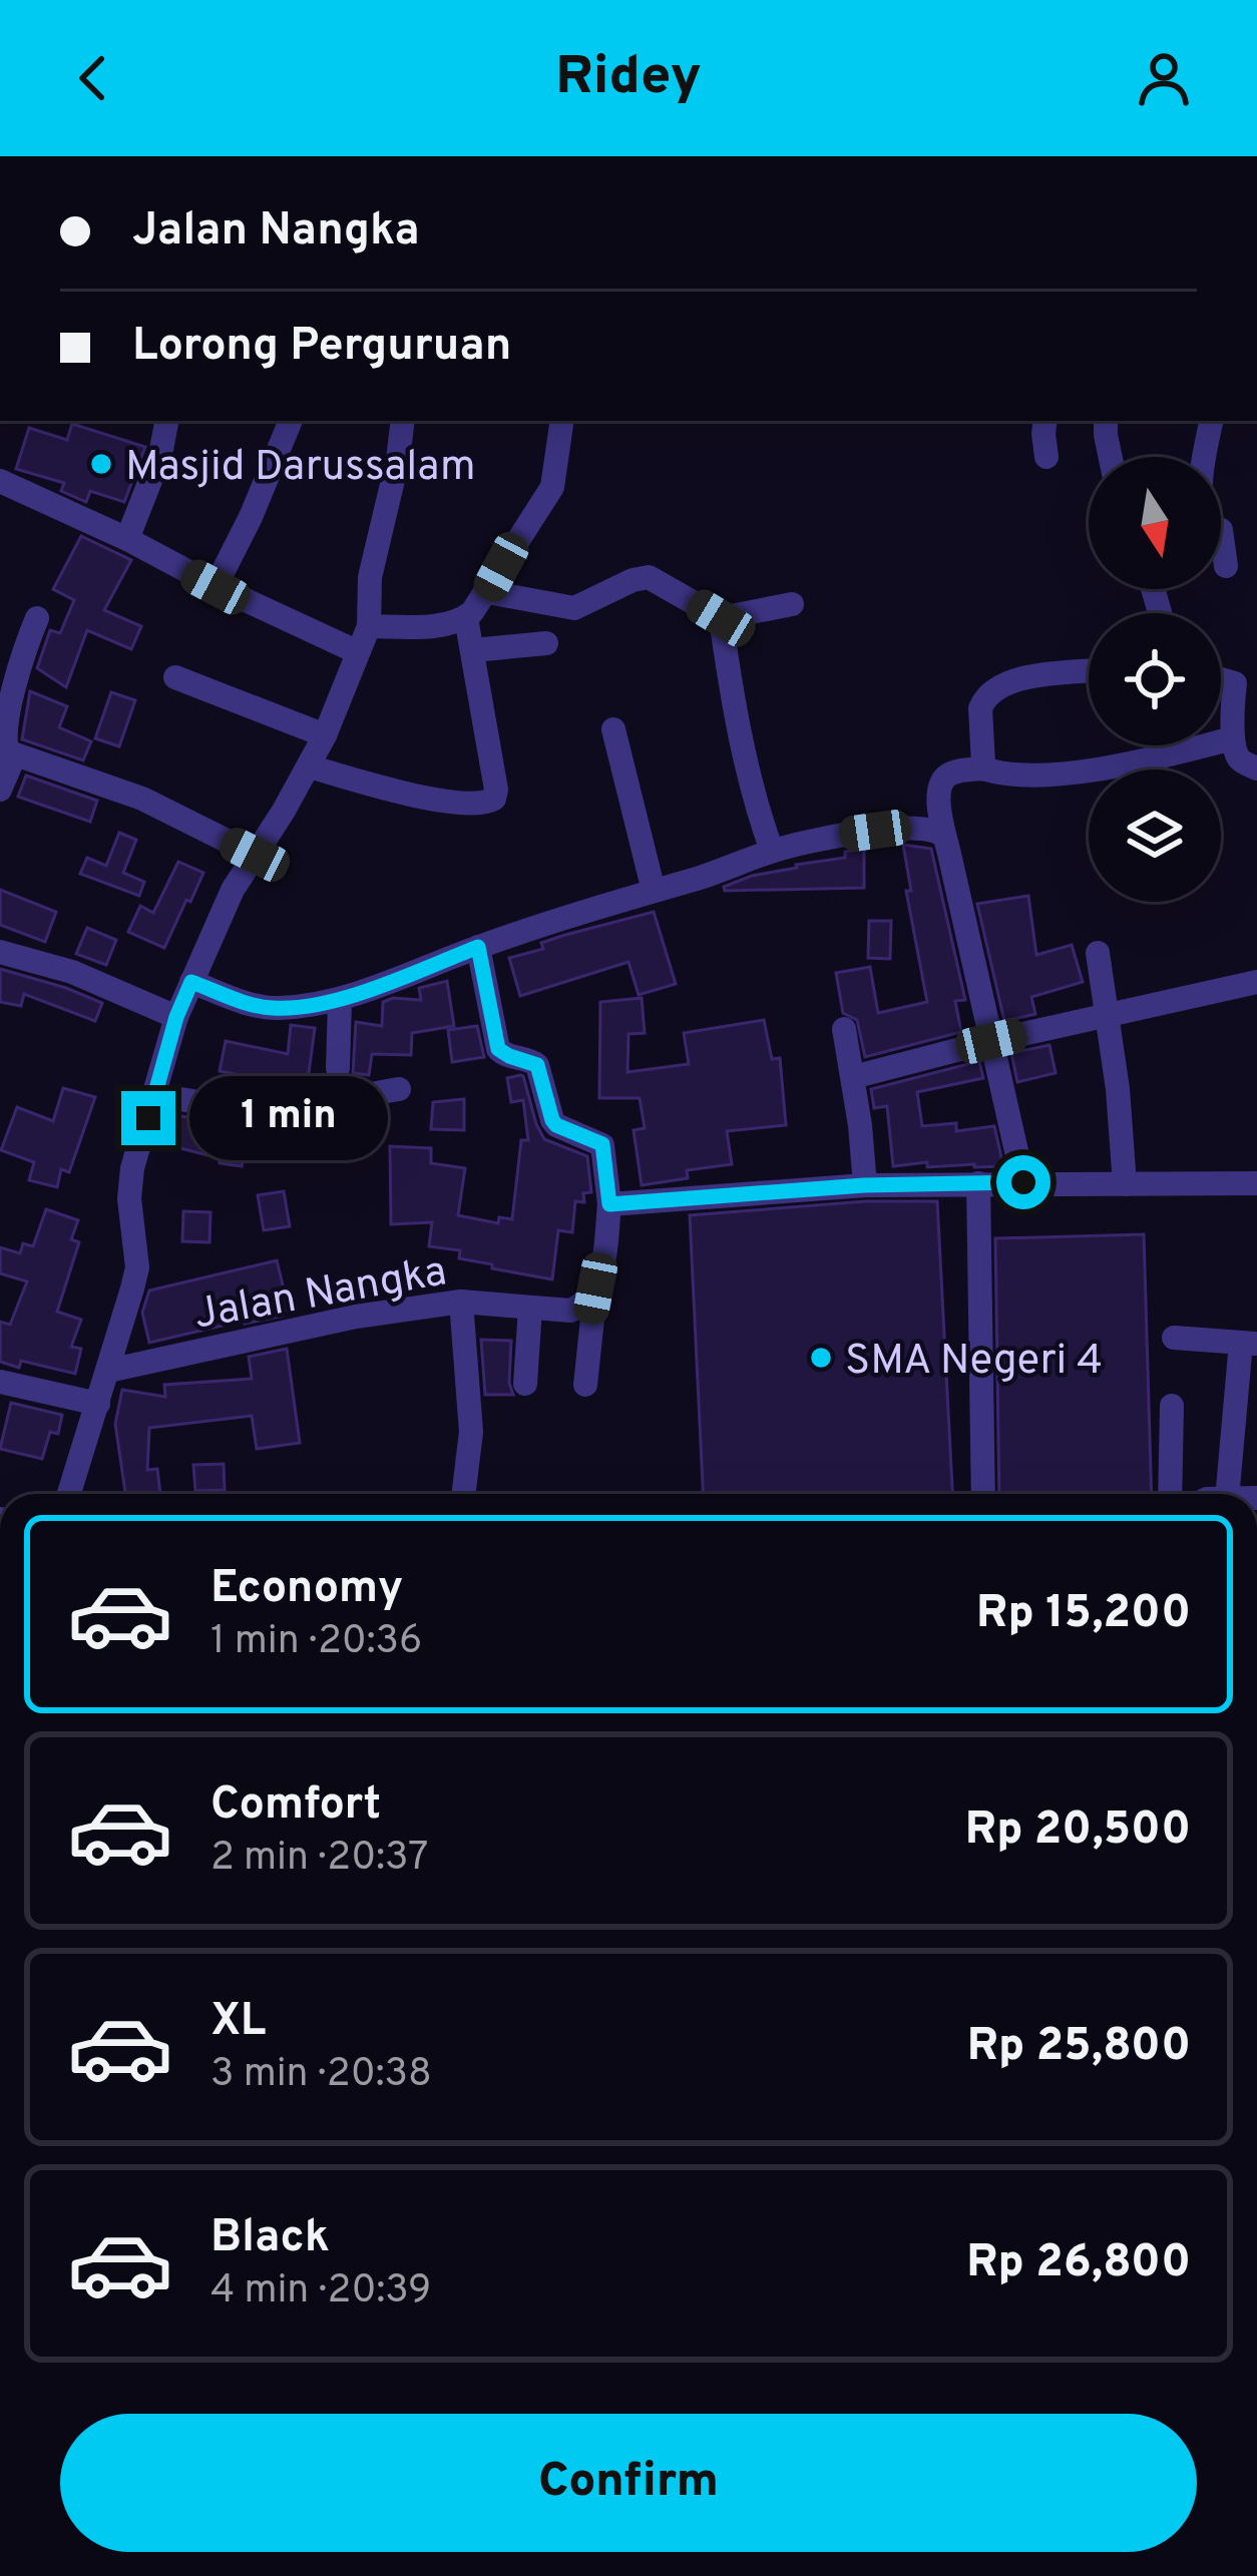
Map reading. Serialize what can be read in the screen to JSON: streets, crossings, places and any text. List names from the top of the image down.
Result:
{
  "streets": {
    "street": ["Jalan Nangka"]
  },
  "places": ["Masjid Darussalam", "SMA Negeri 4"],
  "north": "bottom",
  "page": {
    "header": "Ridey",
    "banner": ["Jalan Nangka", "Lorong Perguruan"],
    "bubble": "1 min",
    "list": [
      {
        "name": "Economy",
        "note": "1 min · 20:36",
        "value": "Rp 15,200"
      },
      {
        "name": "Comfort",
        "note": "2 min · 20:37",
        "value": "Rp 20,500"
      },
      {
        "name": "XL",
        "note": "3 min · 20:38",
        "value": "Rp 25,800"
      },
      {
        "name": "Black",
        "note": "4 min · 20:39",
        "value": "Rp 26,800"
      }
    ],
    "buttons": "Confirm"
  }
}
